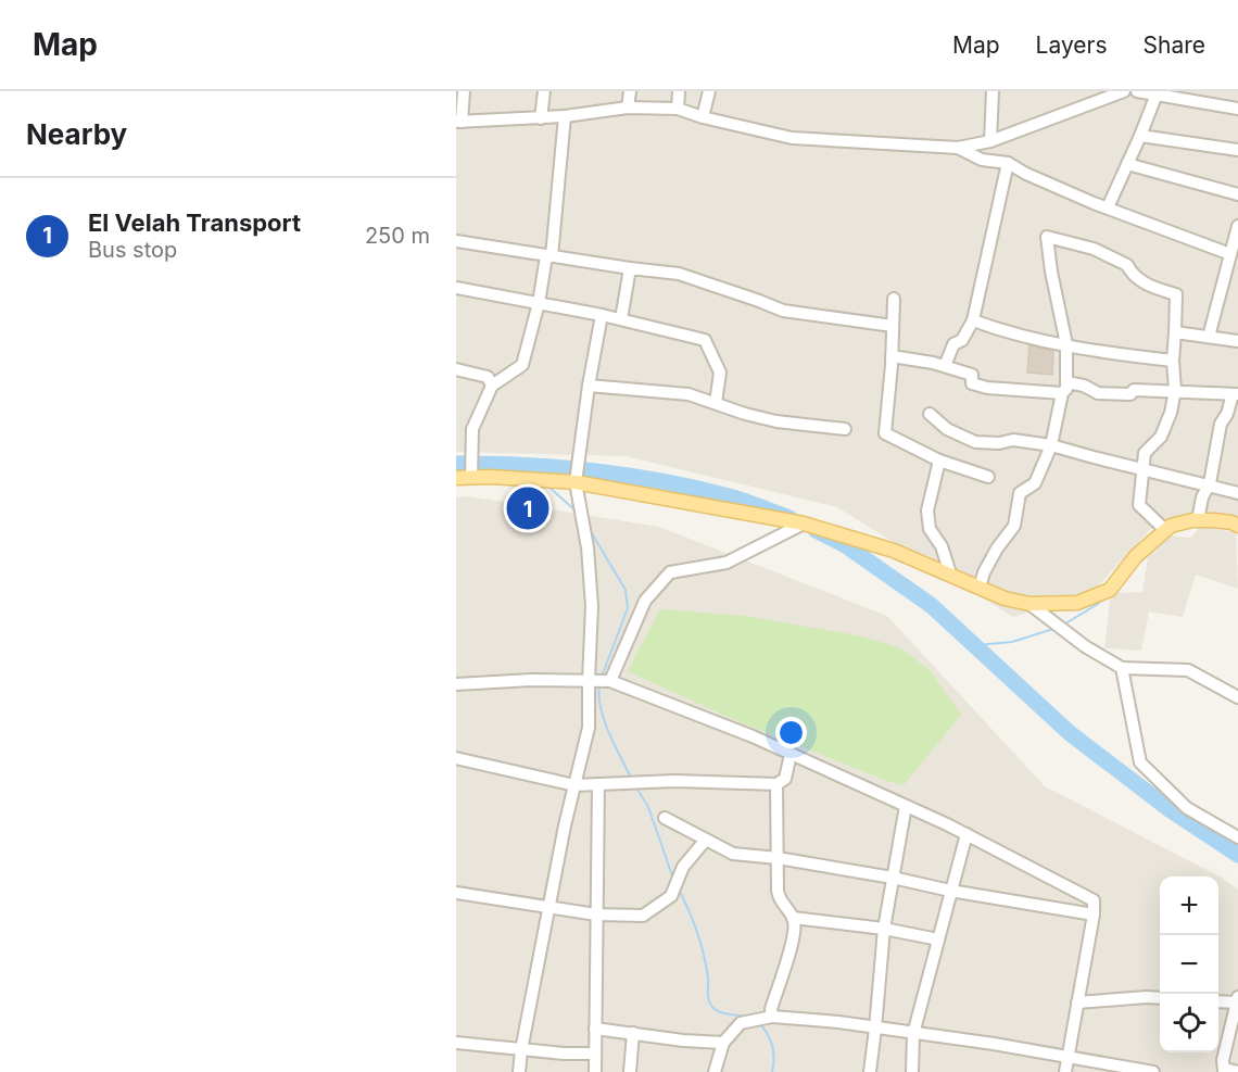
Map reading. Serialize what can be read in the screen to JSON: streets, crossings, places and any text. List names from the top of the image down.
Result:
{
  "page": {
    "header": "Map",
    "nav": ["Map", "Layers", "Share"],
    "heading": "Nearby",
    "list": [
      {
        "mark": "1",
        "name": "El Velah Transport",
        "note": "Bus stop",
        "value": "250 m"
      }
    ],
    "pins": "1",
    "map_buttons": ["+", "−"]
  }
}
